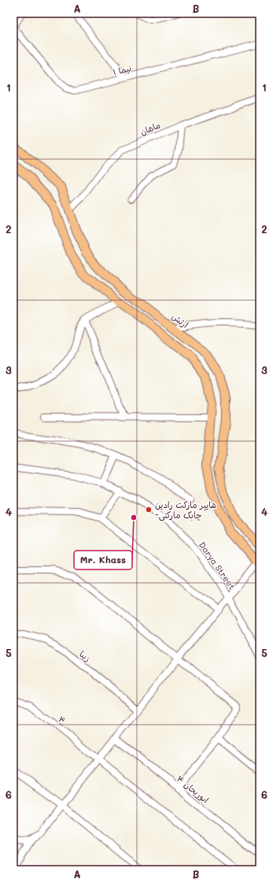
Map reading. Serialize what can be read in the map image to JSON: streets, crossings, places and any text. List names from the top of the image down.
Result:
{
  "streets": {
    "main road": ["ارتش"],
    "street": [
      "نیما ۱",
      "ماهان",
      "Darya Street",
      "زیبا",
      "۴",
      "ابوریحان ۴"
    ]
  },
  "crossings": [
    ["ماهان", "ارتش"]
  ],
  "places": ["هایپر مارکت رادین -چابک مارکتی", "Mr. Khass"],
  "grid": {
    "columns": ["A", "B"],
    "rows": [
      "1",
      "2",
      "3",
      "4",
      "5",
      "6"
    ]
  }
}
